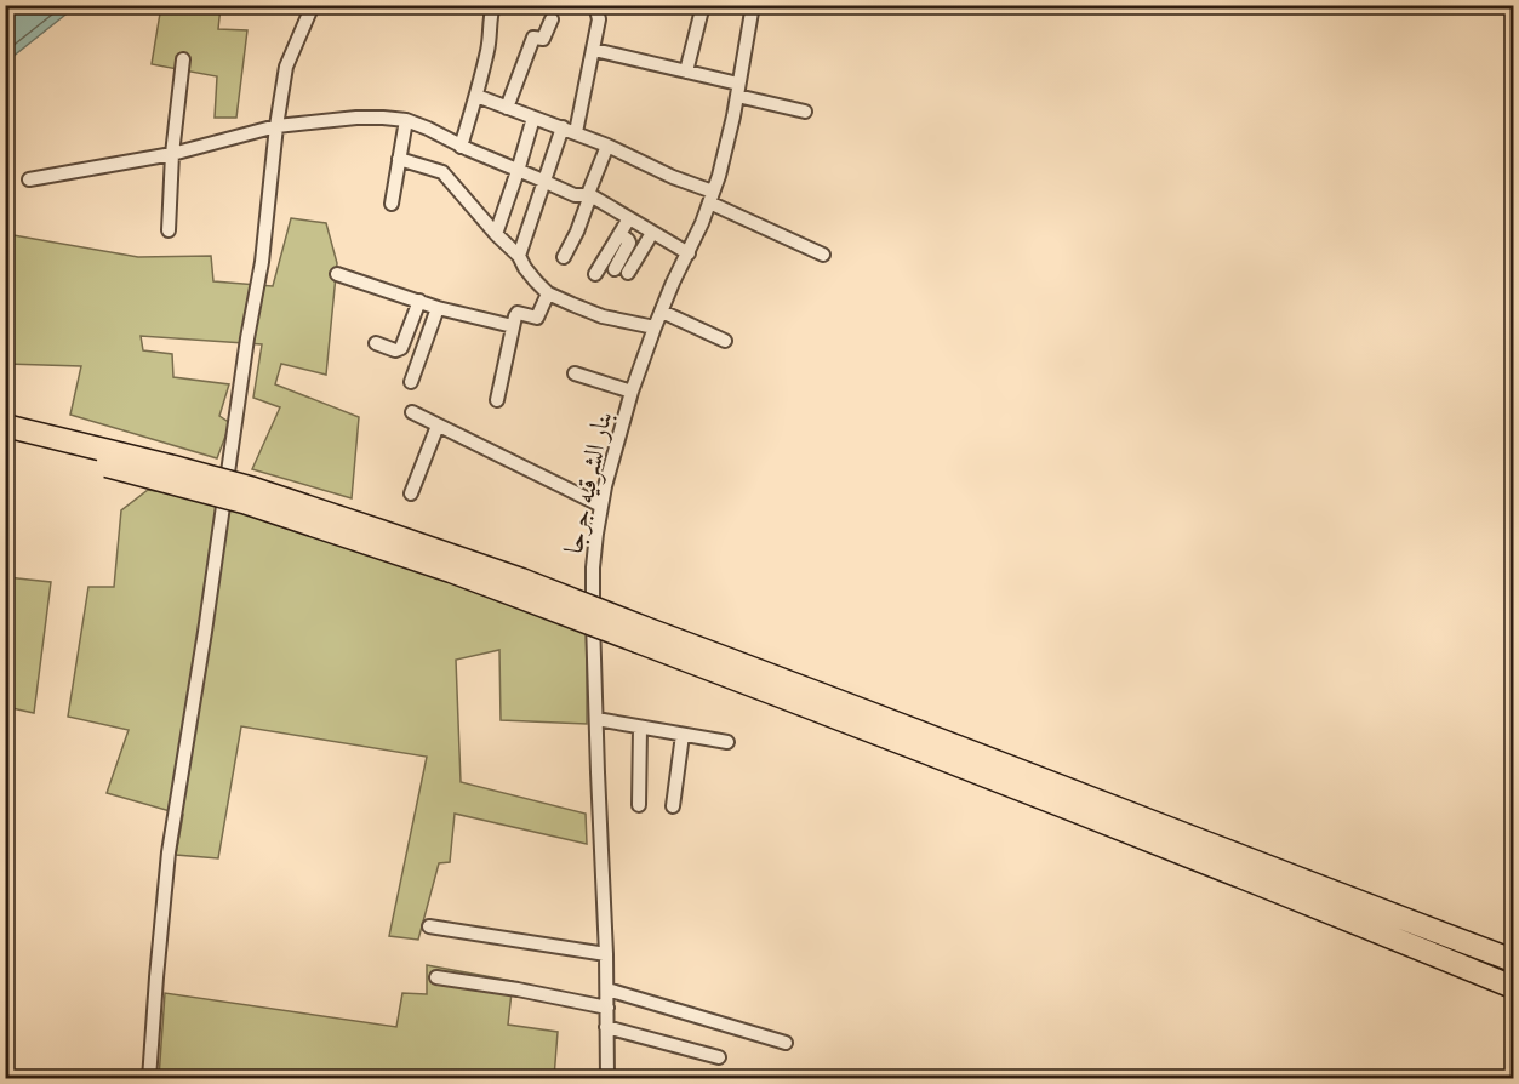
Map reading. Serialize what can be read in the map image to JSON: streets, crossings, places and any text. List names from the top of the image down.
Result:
{
  "streets": {
    "street": ["بنار الشرقيه جرجا"]
  }
}
